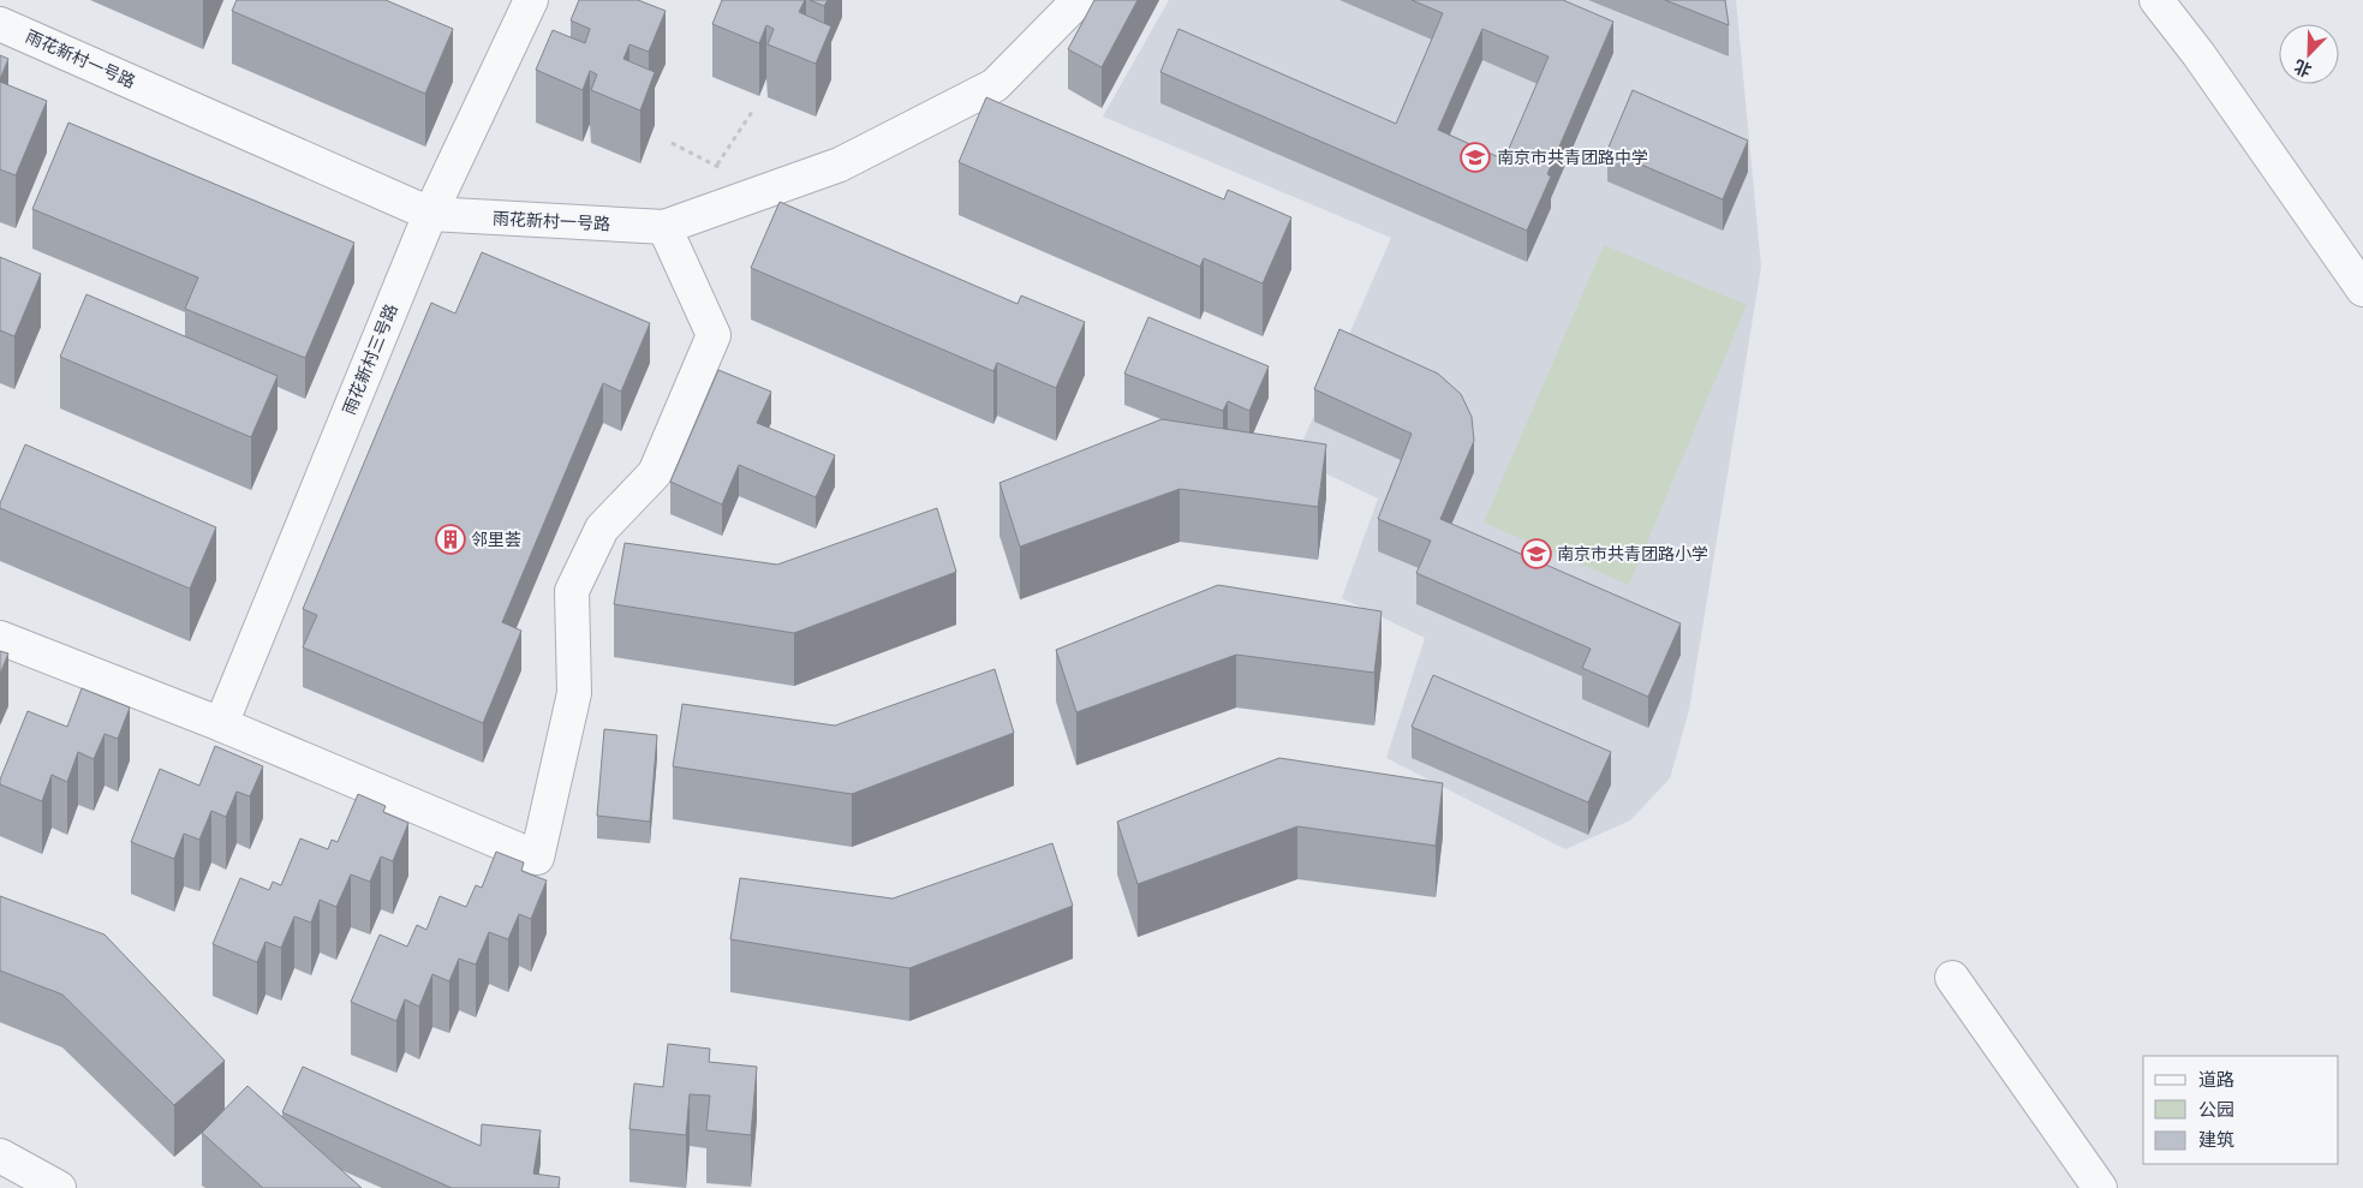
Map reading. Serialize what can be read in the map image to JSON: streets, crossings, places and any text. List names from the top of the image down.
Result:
{
  "streets": {
    "street": ["雨花新村一号路", "雨花新村三号路"]
  },
  "crossings": [
    ["雨花新村一号路", "雨花新村三号路"]
  ],
  "places": {
    "school or university": ["南京市共青团路中学", "南京市共青团路小学"],
    "building": ["邻里荟"]
  },
  "legend": ["道路", "公园", "建筑"],
  "north": "bottom left"
}
